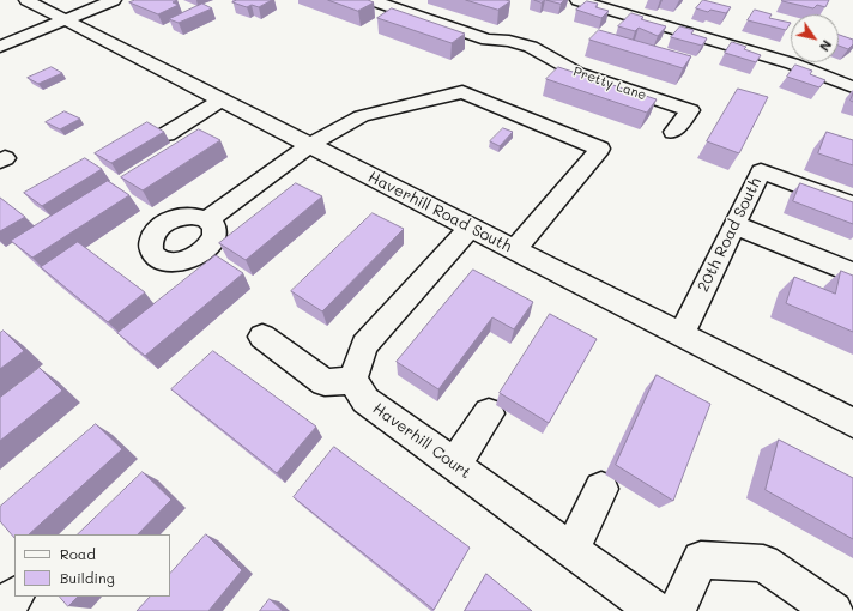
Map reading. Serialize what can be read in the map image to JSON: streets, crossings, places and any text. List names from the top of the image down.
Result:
{
  "streets": {
    "street": [
      "Pretty Lane",
      "Haverhill Road South",
      "20th Road South",
      "Haverhill Court"
    ]
  },
  "crossings": [
    ["Haverhill Road South", "20th Road South"]
  ],
  "legend": ["Road", "Building"],
  "north": "bottom right"
}
